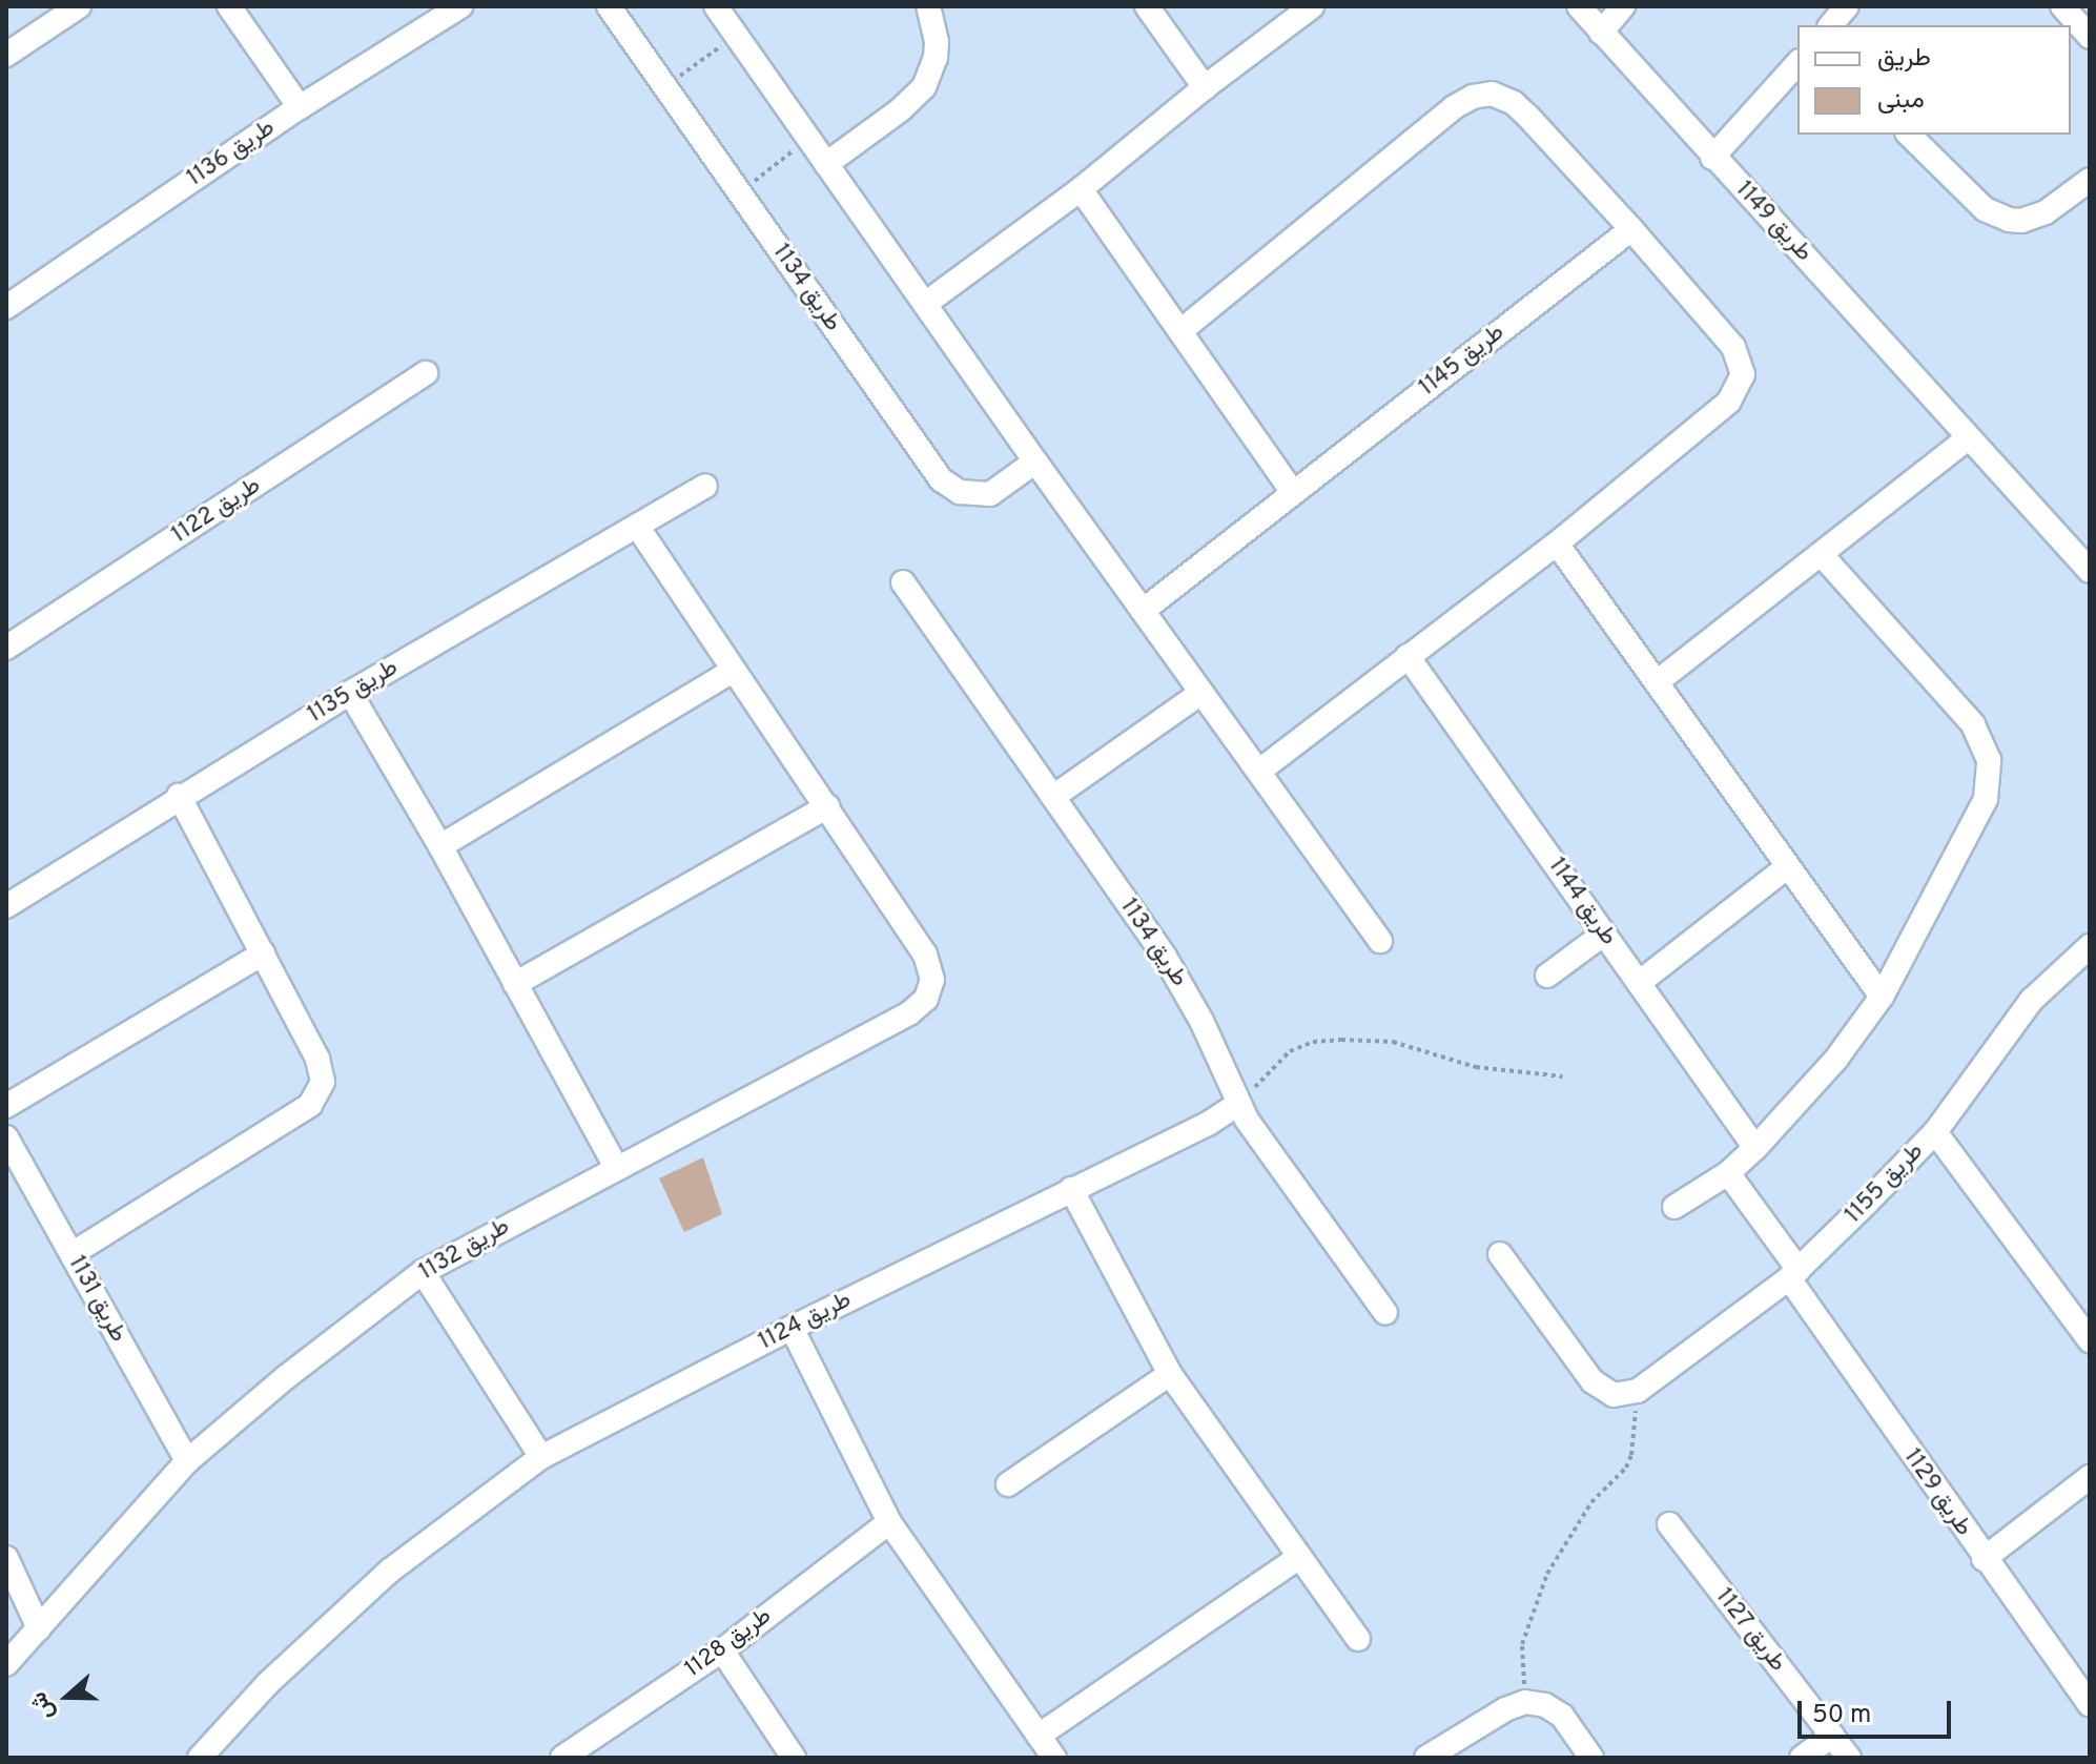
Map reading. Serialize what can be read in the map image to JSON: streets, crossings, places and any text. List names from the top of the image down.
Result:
{
  "streets": {
    "street": [
      "طريق 1136",
      "طريق 1149",
      "طريق 1134",
      "طريق 1145",
      "طريق 1122",
      "طريق 1135",
      "طريق 1144",
      "طريق 1155",
      "طريق 1132",
      "طريق 1131",
      "طريق 1124",
      "طريق 1129",
      "طريق 1127",
      "طريق 1128"
    ]
  },
  "crossings": [
    ["طريق 1134", "طريق 1124"],
    ["طريق 1155", "طريق 1129"],
    ["طريق 1132", "طريق 1131"]
  ],
  "legend": ["طريق", "مبنى"],
  "scale_bar": "50 m",
  "north": "left"
}
